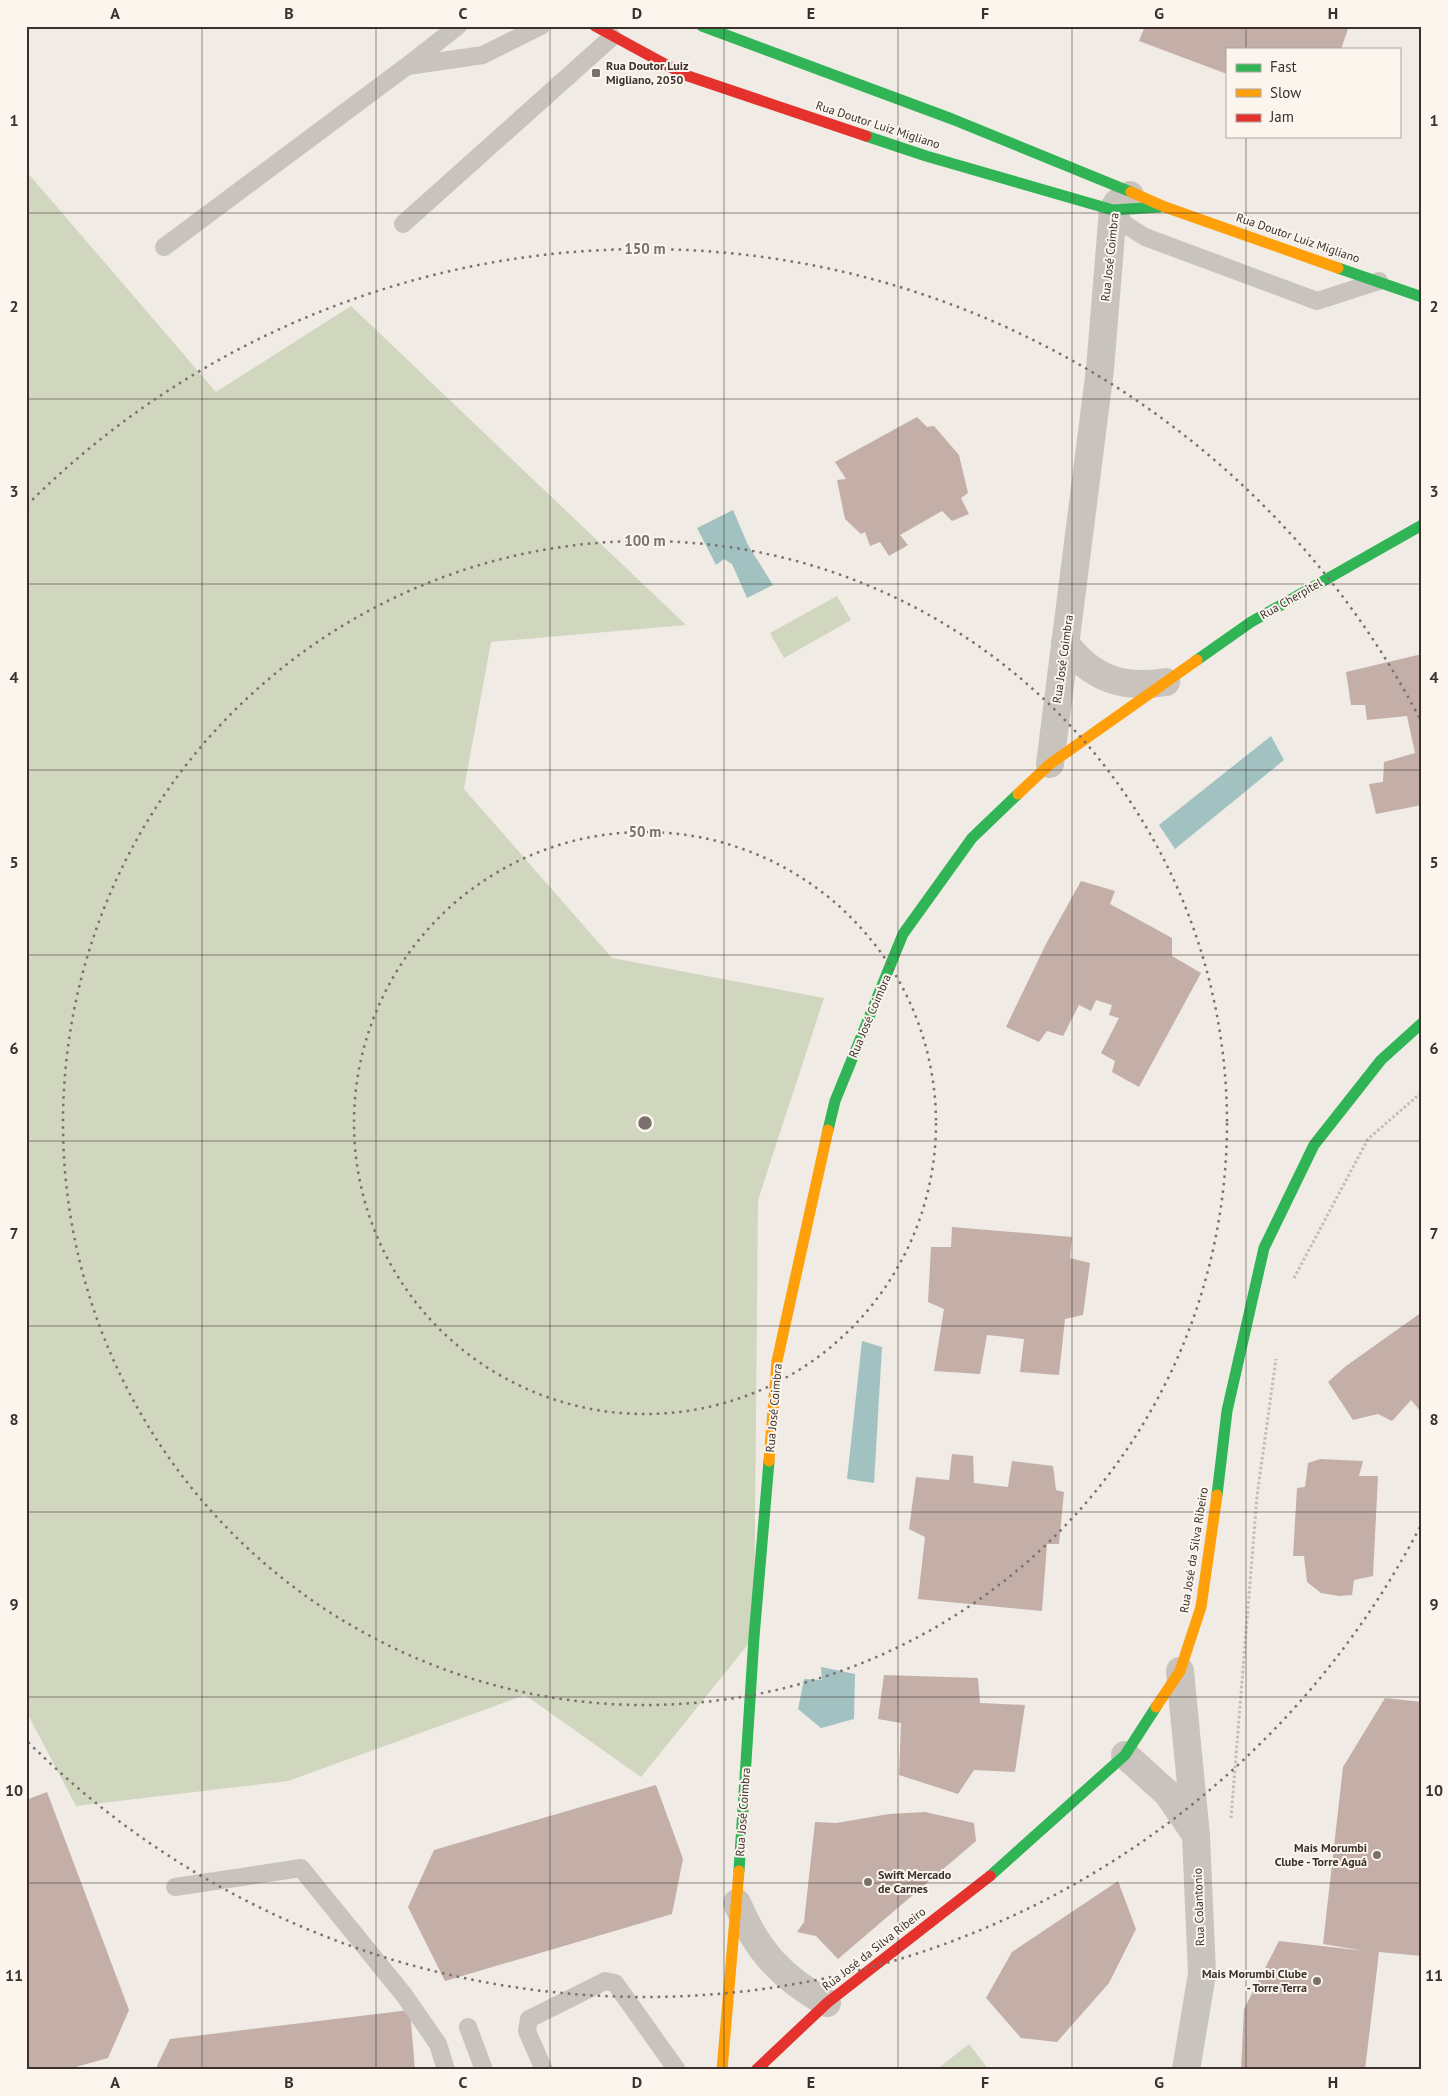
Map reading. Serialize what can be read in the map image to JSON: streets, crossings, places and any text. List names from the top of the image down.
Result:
{
  "streets": {
    "main road": [
      "Rua Doutor Luiz Migliano",
      "Rua José Coimbra",
      "Rua Cherpitel",
      "Rua José da Silva Ribeiro"
    ],
    "street": ["Rua Colantonio"]
  },
  "crossings": [
    ["Rua Doutor Luiz Migliano", "Rua José Coimbra"],
    ["Rua José Coimbra", "Rua Cherpitel"],
    ["Rua José Coimbra", "Rua José da Silva Ribeiro"],
    ["Rua José da Silva Ribeiro", "Rua Colantonio"]
  ],
  "places": {
    "transit": ["Rua Doutor Luiz Migliano, 2050"],
    "other": ["Mais Morumbi Clube - Torre Aguá", "Swift Mercado de Carnes", "Mais Morumbi Clube - Torre Terra"]
  },
  "legend": ["Fast", "Slow", "Jam"],
  "grid": {
    "columns": [
      "A",
      "B",
      "C",
      "D",
      "E",
      "F",
      "G",
      "H"
    ],
    "rows": [
      "1",
      "2",
      "3",
      "4",
      "5",
      "6",
      "7",
      "8",
      "9",
      "10",
      "11"
    ]
  },
  "rings": ["150 m", "100 m", "50 m"]
}
